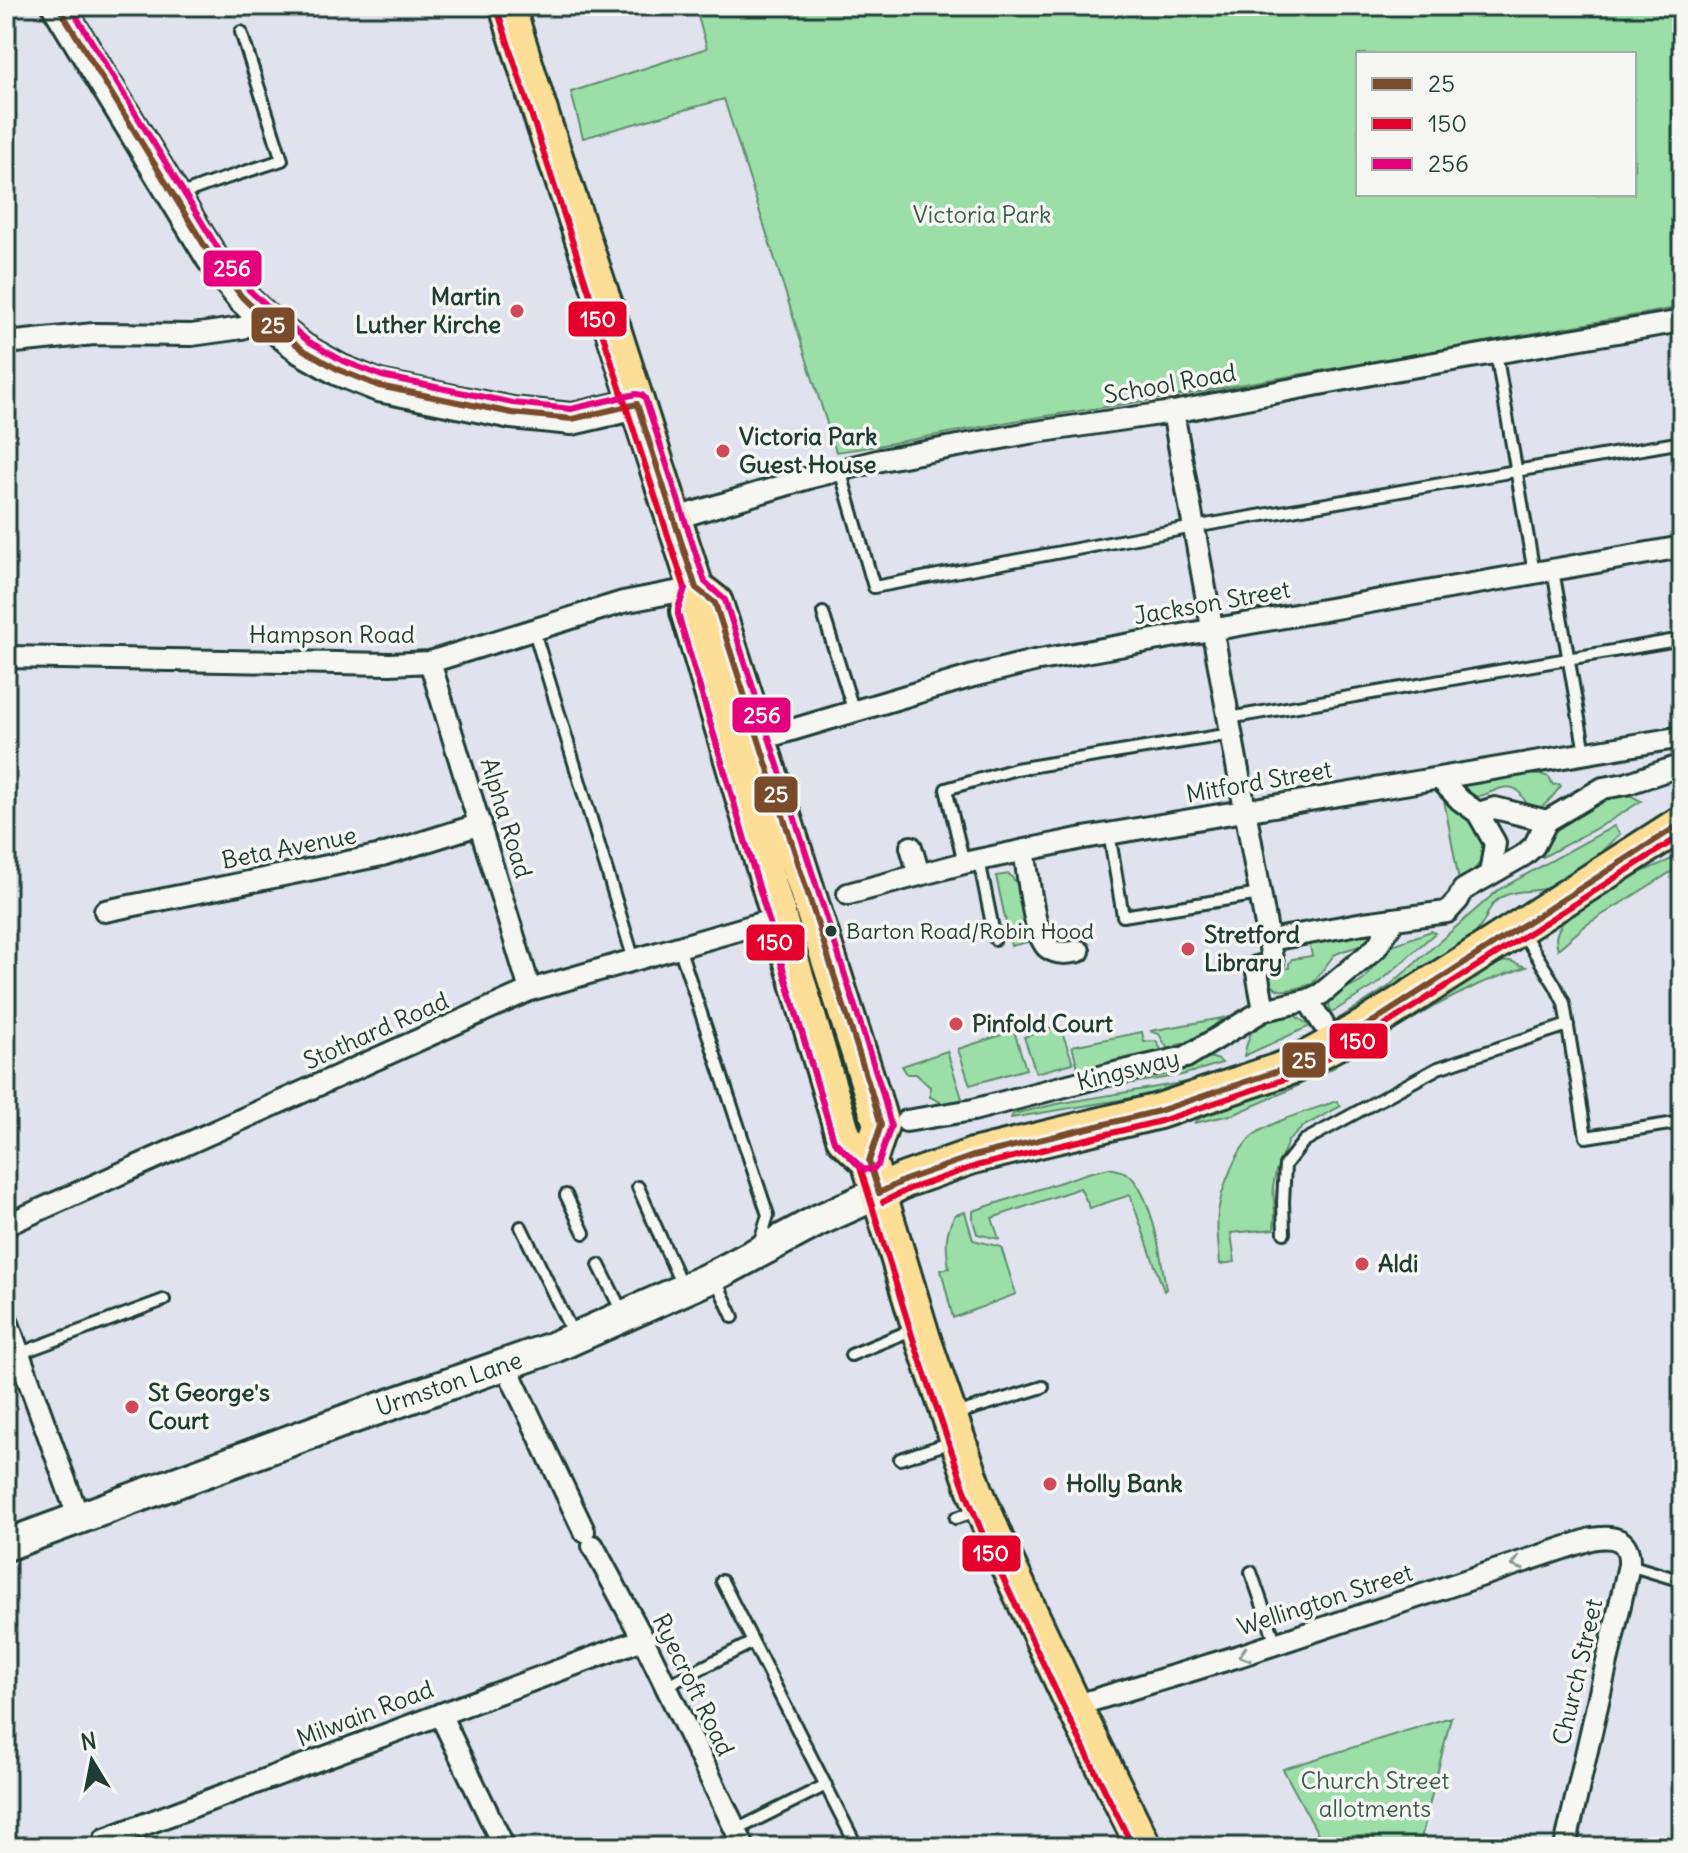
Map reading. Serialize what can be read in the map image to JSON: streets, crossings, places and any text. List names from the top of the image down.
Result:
{
  "streets": {
    "main road": ["Kingsway", "Urmston Lane"],
    "street": [
      "School Road",
      "Jackson Street",
      "Hampson Road",
      "Mitford Street",
      "Alpha Road",
      "Beta Avenue",
      "Stothard Road",
      "Wellington Street",
      "Church Street",
      "Ryecroft Road",
      "Milwain Road"
    ]
  },
  "crossings": [
    ["Hampson Road", "Alpha Road"],
    ["Alpha Road", "Beta Avenue"],
    ["Alpha Road", "Stothard Road"],
    ["Kingsway", "Urmston Lane"],
    ["Urmston Lane", "Ryecroft Road"],
    ["Wellington Street", "Church Street"],
    ["Ryecroft Road", "Milwain Road"]
  ],
  "one_way": ["Wellington Street"],
  "parks": ["Victoria Park", "Church Street allotments"],
  "places": [
    "Martin Luther Kirche",
    "Victoria Park Guest House",
    "Barton Road/Robin Hood",
    "Stretford Library",
    "Pinfold Court",
    "Aldi",
    "St George's Court",
    "Holly Bank"
  ],
  "lines": ["transit line 25", "transit line 256", "transit line 150"],
  "legend": ["25", "150", "256"],
  "north": "top"
}
